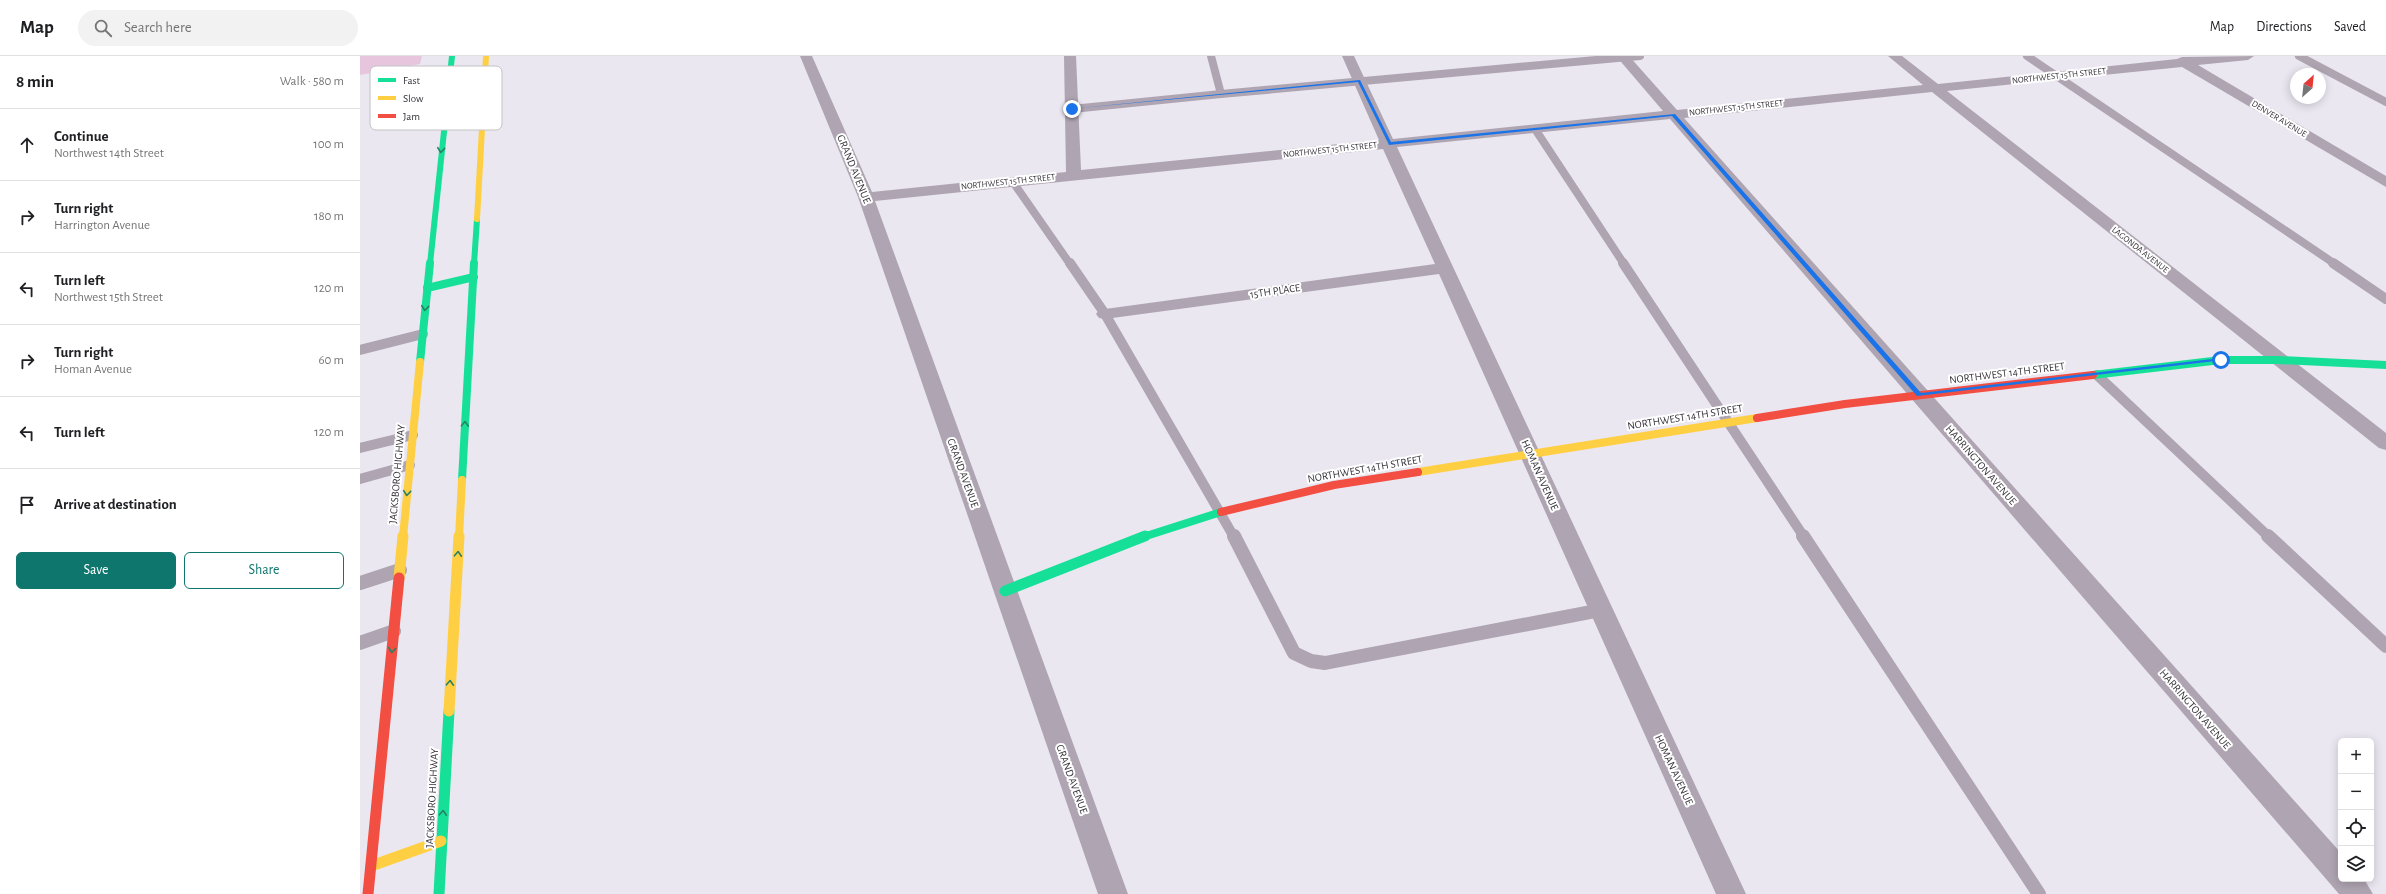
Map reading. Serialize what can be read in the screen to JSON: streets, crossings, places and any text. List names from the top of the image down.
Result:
{
  "streets": {
    "main road": ["NORTHWEST 14TH STREET", "JACKSBORO HIGHWAY"],
    "street": [
      "NORTHWEST 15TH STREET",
      "DENVER AVENUE",
      "GRAND AVENUE",
      "LAGONDA AVENUE",
      "15TH PLACE",
      "HARRINGTON AVENUE",
      "HOMAN AVENUE"
    ]
  },
  "crossings": [
    ["NORTHWEST 15TH STREET", "DENVER AVENUE"],
    ["NORTHWEST 15TH STREET", "GRAND AVENUE"],
    ["NORTHWEST 15TH STREET", "LAGONDA AVENUE"],
    ["NORTHWEST 15TH STREET", "HARRINGTON AVENUE"],
    ["NORTHWEST 15TH STREET", "HOMAN AVENUE"],
    ["GRAND AVENUE", "NORTHWEST 14TH STREET"],
    ["LAGONDA AVENUE", "NORTHWEST 14TH STREET"],
    ["15TH PLACE", "HOMAN AVENUE"],
    ["NORTHWEST 14TH STREET", "HARRINGTON AVENUE"],
    ["NORTHWEST 14TH STREET", "HOMAN AVENUE"]
  ],
  "legend": ["Fast", "Slow", "Jam"],
  "north": "top right",
  "page": {
    "header": "Map",
    "search": "Search here",
    "nav": ["Map", "Directions", "Saved"],
    "heading": ["8 min", "Walk · 580 m"],
    "list": [
      ["Continue", "Northwest 14th Street", "100 m"],
      ["Turn right", "Harrington Avenue", "180 m"],
      ["Turn left", "Northwest 15th Street", "120 m"],
      ["Turn right", "Homan Avenue", "60 m"],
      ["Turn left", "120 m"],
      "Arrive at destination"
    ],
    "buttons": ["Save", "Share"],
    "map_buttons": ["+", "−"]
  }
}
